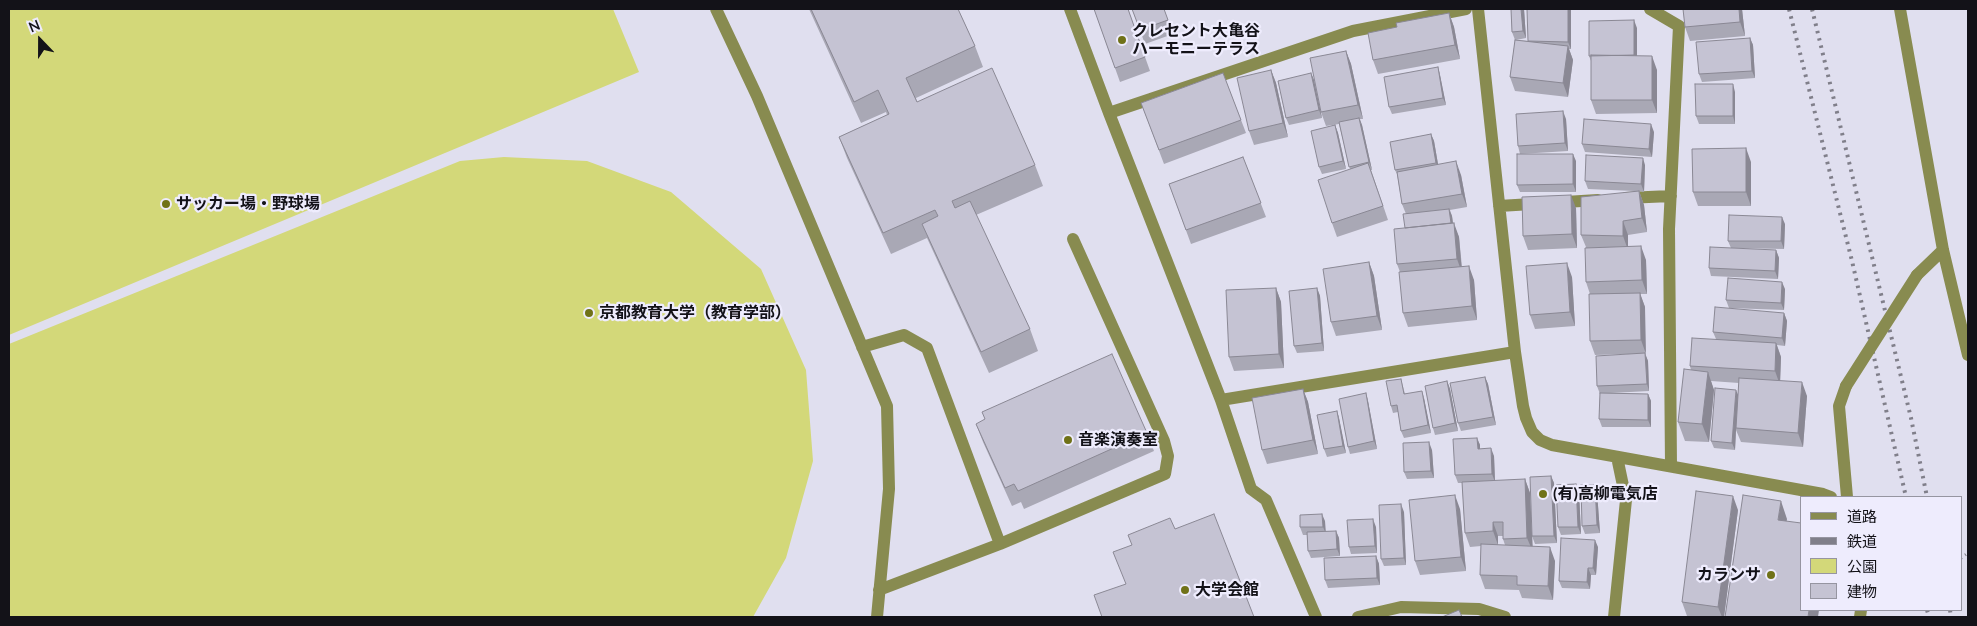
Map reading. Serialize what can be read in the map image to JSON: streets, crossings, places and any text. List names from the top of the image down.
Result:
{
  "places": [
    "クレセント大亀谷 ハーモニーテラス",
    "サッカー場・野球場",
    "京都教育大学（教育学部）",
    "音楽演奏室",
    "(有)高柳電気店",
    "カランサ",
    "大学会館"
  ],
  "legend": [
    "道路",
    "鉄道",
    "公園",
    "建物"
  ],
  "north": "top"
}
